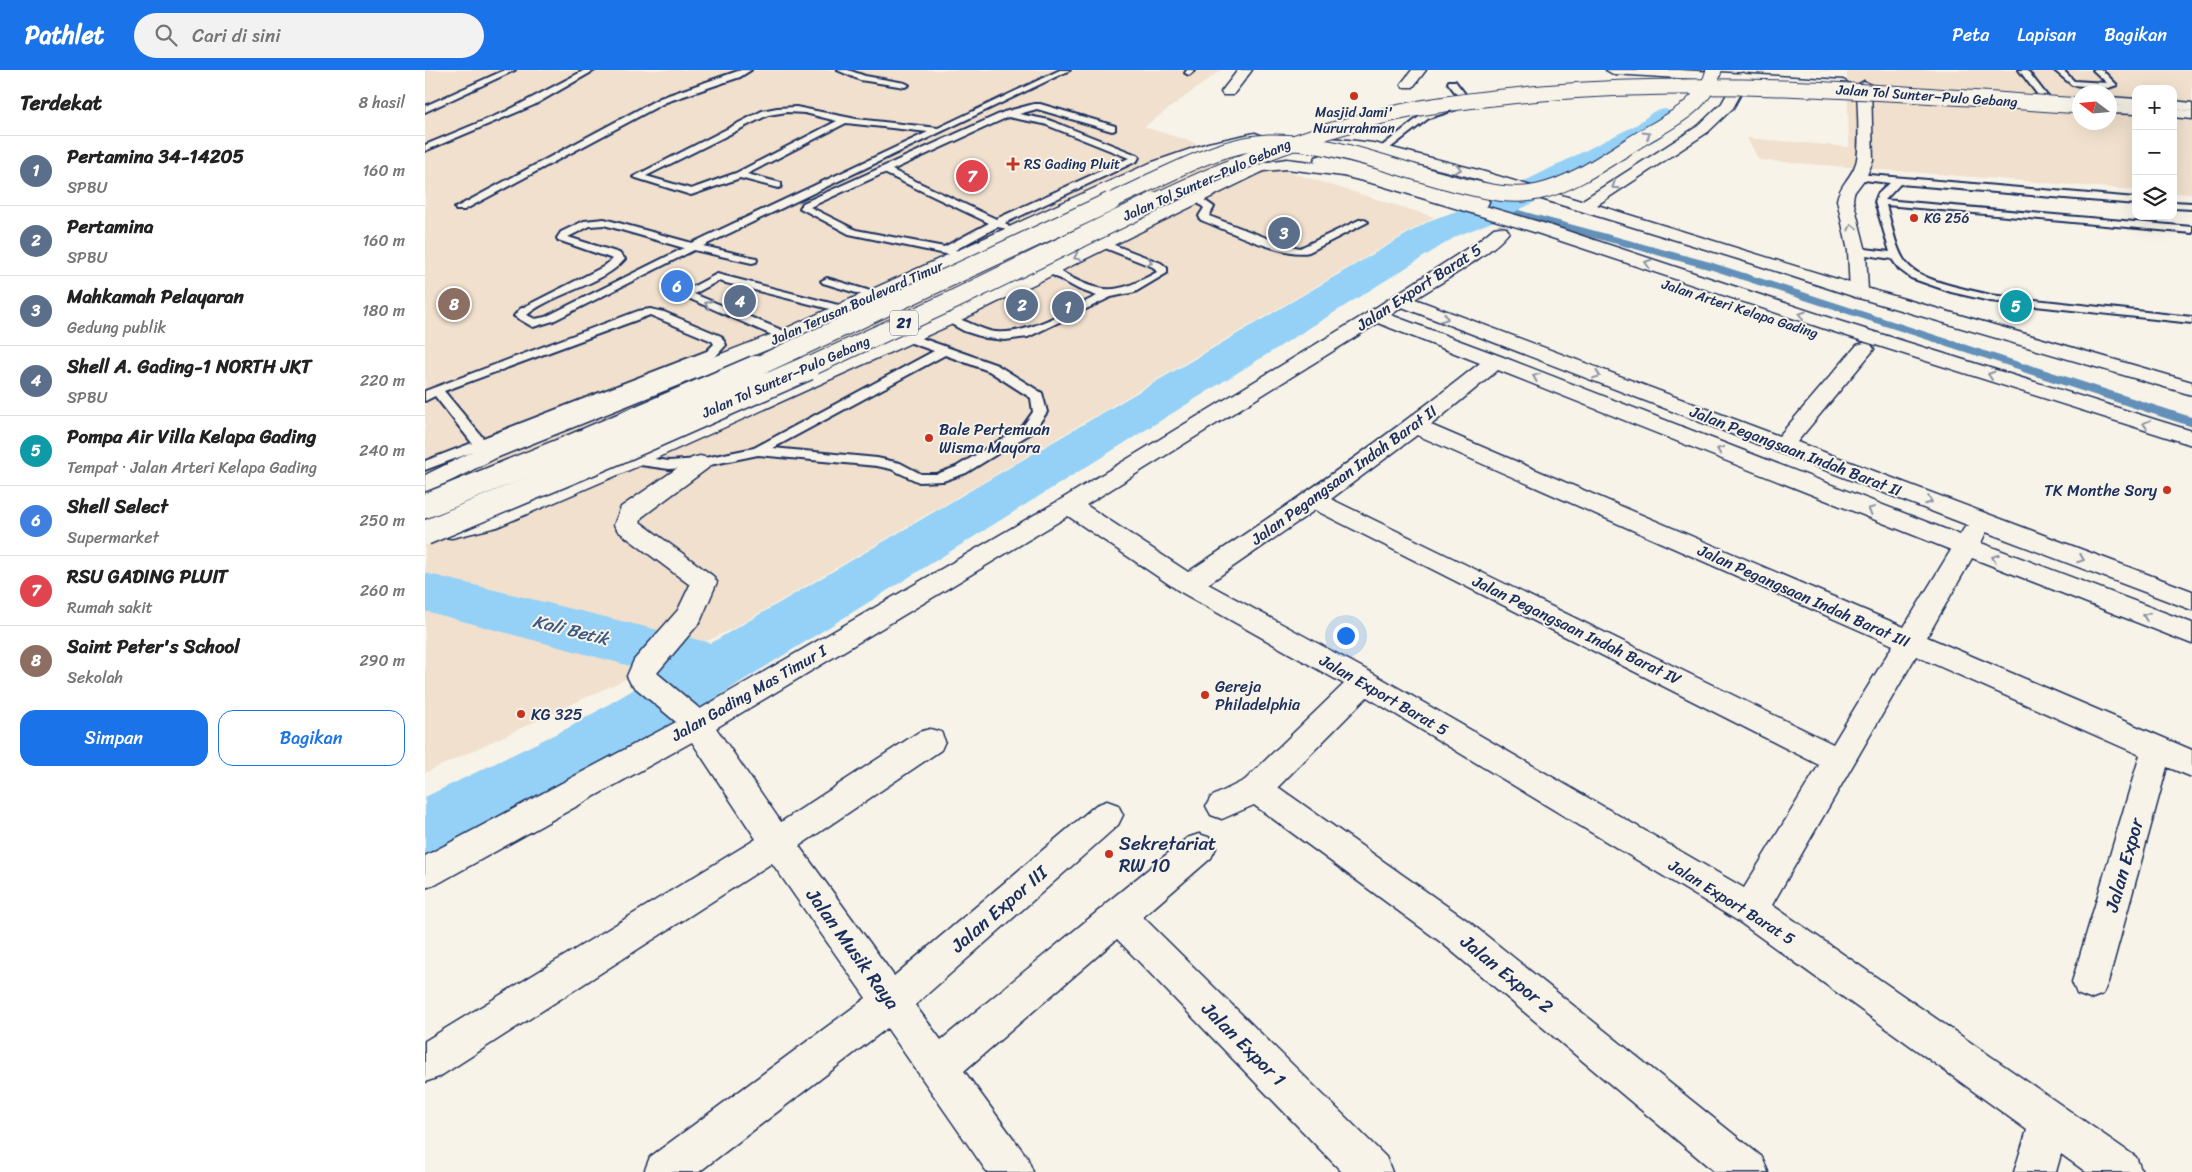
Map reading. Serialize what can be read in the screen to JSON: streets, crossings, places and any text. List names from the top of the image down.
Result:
{
  "streets": {
    "main road": [
      "Jalan Tol Sunter–Pulo Gebang",
      "Jalan Export Barat 5",
      "Jalan Terusan Boulevard Timur",
      "Jalan Arteri Kelapa Gading",
      "21",
      "Jalan Pegangsaan Indah Barat II",
      "Jalan Pegangsaan Indah Barat III",
      "Jalan Pegangsaan Indah Barat IV",
      "Jalan Gading Mas Timur I",
      "Jalan Expor",
      "Jalan Expor III",
      "Jalan Musik Raya",
      "Jalan Expor 2",
      "Jalan Expor 1"
    ]
  },
  "crossings": [
    ["Jalan Export Barat 5", "Jalan Arteri Kelapa Gading"],
    ["Jalan Export Barat 5", "Jalan Pegangsaan Indah Barat II"],
    ["Jalan Export Barat 5", "Jalan Gading Mas Timur I"],
    ["Jalan Terusan Boulevard Timur", "Jalan Arteri Kelapa Gading"],
    ["Jalan Pegangsaan Indah Barat II", "Jalan Pegangsaan Indah Barat III"],
    ["Jalan Pegangsaan Indah Barat II", "Jalan Pegangsaan Indah Barat IV"],
    ["Jalan Pegangsaan Indah Barat III", "Jalan Expor"],
    ["Jalan Gading Mas Timur I", "Jalan Musik Raya"],
    ["Jalan Expor III", "Jalan Musik Raya"]
  ],
  "water": ["Kali Betik"],
  "places": {
    "other": [
      "Masjid Jami' Nururrahman",
      "KG 256",
      "Bale Pertemuan Wisma Mayora",
      "TK Monthe Sory",
      "Gereja Philadelphia",
      "KG 325",
      "Sekretariat RW 10"
    ],
    "health": ["RS Gading Pluit"]
  },
  "north": "left",
  "page": {
    "header": "Pathlet",
    "search": "Cari di sini",
    "nav": ["Peta", "Lapisan", "Bagikan"],
    "heading": ["Terdekat", "8 hasil"],
    "map_buttons": ["+", "−"],
    "list": [
      {
        "mark": "1",
        "name": "Pertamina 34-14205",
        "note": "SPBU",
        "value": "160 m"
      },
      {
        "mark": "2",
        "name": "Pertamina",
        "note": "SPBU",
        "value": "160 m"
      },
      {
        "mark": "3",
        "name": "Mahkamah Pelayaran",
        "note": "Gedung publik",
        "value": "180 m"
      },
      {
        "mark": "4",
        "name": "Shell A. Gading-1 NORTH JKT",
        "note": "SPBU",
        "value": "220 m"
      },
      {
        "mark": "5",
        "name": "Pompa Air Villa Kelapa Gading",
        "note": "Tempat · Jalan Arteri Kelapa Gading",
        "value": "240 m"
      },
      {
        "mark": "6",
        "name": "Shell Select",
        "note": "Supermarket",
        "value": "250 m"
      },
      {
        "mark": "7",
        "name": "RSU GADING PLUIT",
        "note": "Rumah sakit",
        "value": "260 m"
      },
      {
        "mark": "8",
        "name": "Saint Peter's School",
        "note": "Sekolah",
        "value": "290 m"
      }
    ],
    "pins": [
      "7",
      "3",
      "6",
      "4",
      "8",
      "2",
      "5",
      "1"
    ],
    "buttons": ["Simpan", "Bagikan"]
  }
}
